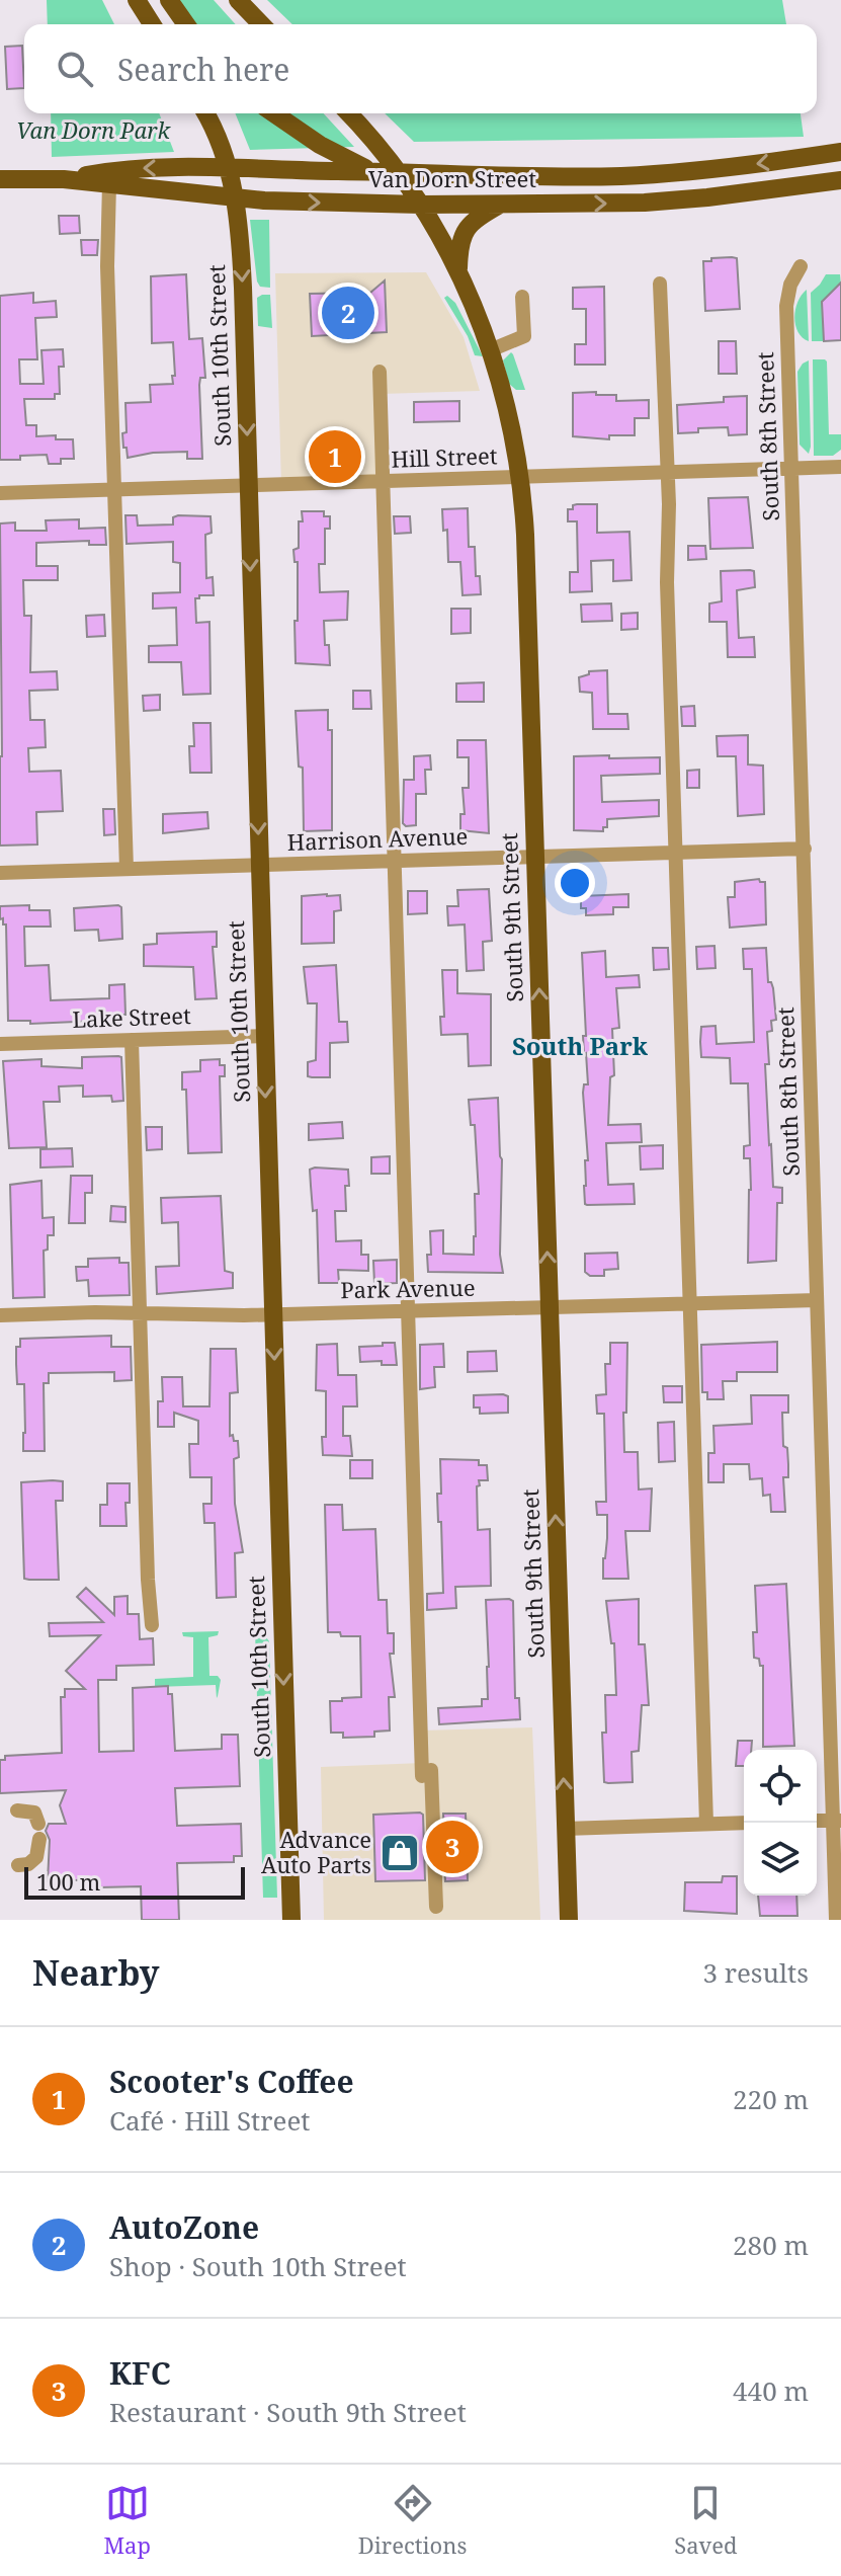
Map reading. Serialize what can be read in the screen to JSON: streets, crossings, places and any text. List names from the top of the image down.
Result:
{
  "streets": {
    "main road": ["Van Dorn Street", "South 10th Street", "South 9th Street"],
    "street": [
      "South 8th Street",
      "Hill Street",
      "Harrison Avenue",
      "Lake Street",
      "Park Avenue"
    ]
  },
  "crossings": [
    ["Van Dorn Street", "South 10th Street"],
    ["Van Dorn Street", "South 9th Street"],
    ["South 10th Street", "Hill Street"],
    ["South 10th Street", "Harrison Avenue"],
    ["South 10th Street", "Lake Street"],
    ["South 10th Street", "Park Avenue"],
    ["South 8th Street", "Hill Street"],
    ["South 8th Street", "Harrison Avenue"],
    ["South 8th Street", "Park Avenue"],
    ["Hill Street", "South 9th Street"],
    ["Harrison Avenue", "South 9th Street"],
    ["South 9th Street", "Park Avenue"]
  ],
  "one_way": ["South 10th Street", "South 9th Street"],
  "districts": ["South Park"],
  "parks": ["Van Dorn Park"],
  "places": {
    "shop": ["Advance Auto Parts"]
  },
  "scale_bar": "100 m",
  "page": {
    "search": "Search here",
    "pins": ["2", "1", "3"],
    "scale": "100 m",
    "heading": ["Nearby", "3 results"],
    "list": [
      {
        "mark": "1",
        "name": "Scooter's Coffee",
        "note": "Café · Hill Street",
        "value": "220 m"
      },
      {
        "mark": "2",
        "name": "AutoZone",
        "note": "Shop · South 10th Street",
        "value": "280 m"
      },
      {
        "mark": "3",
        "name": "KFC",
        "note": "Restaurant · South 9th Street",
        "value": "440 m"
      }
    ],
    "nav": ["Map", "Directions", "Saved"]
  }
}
